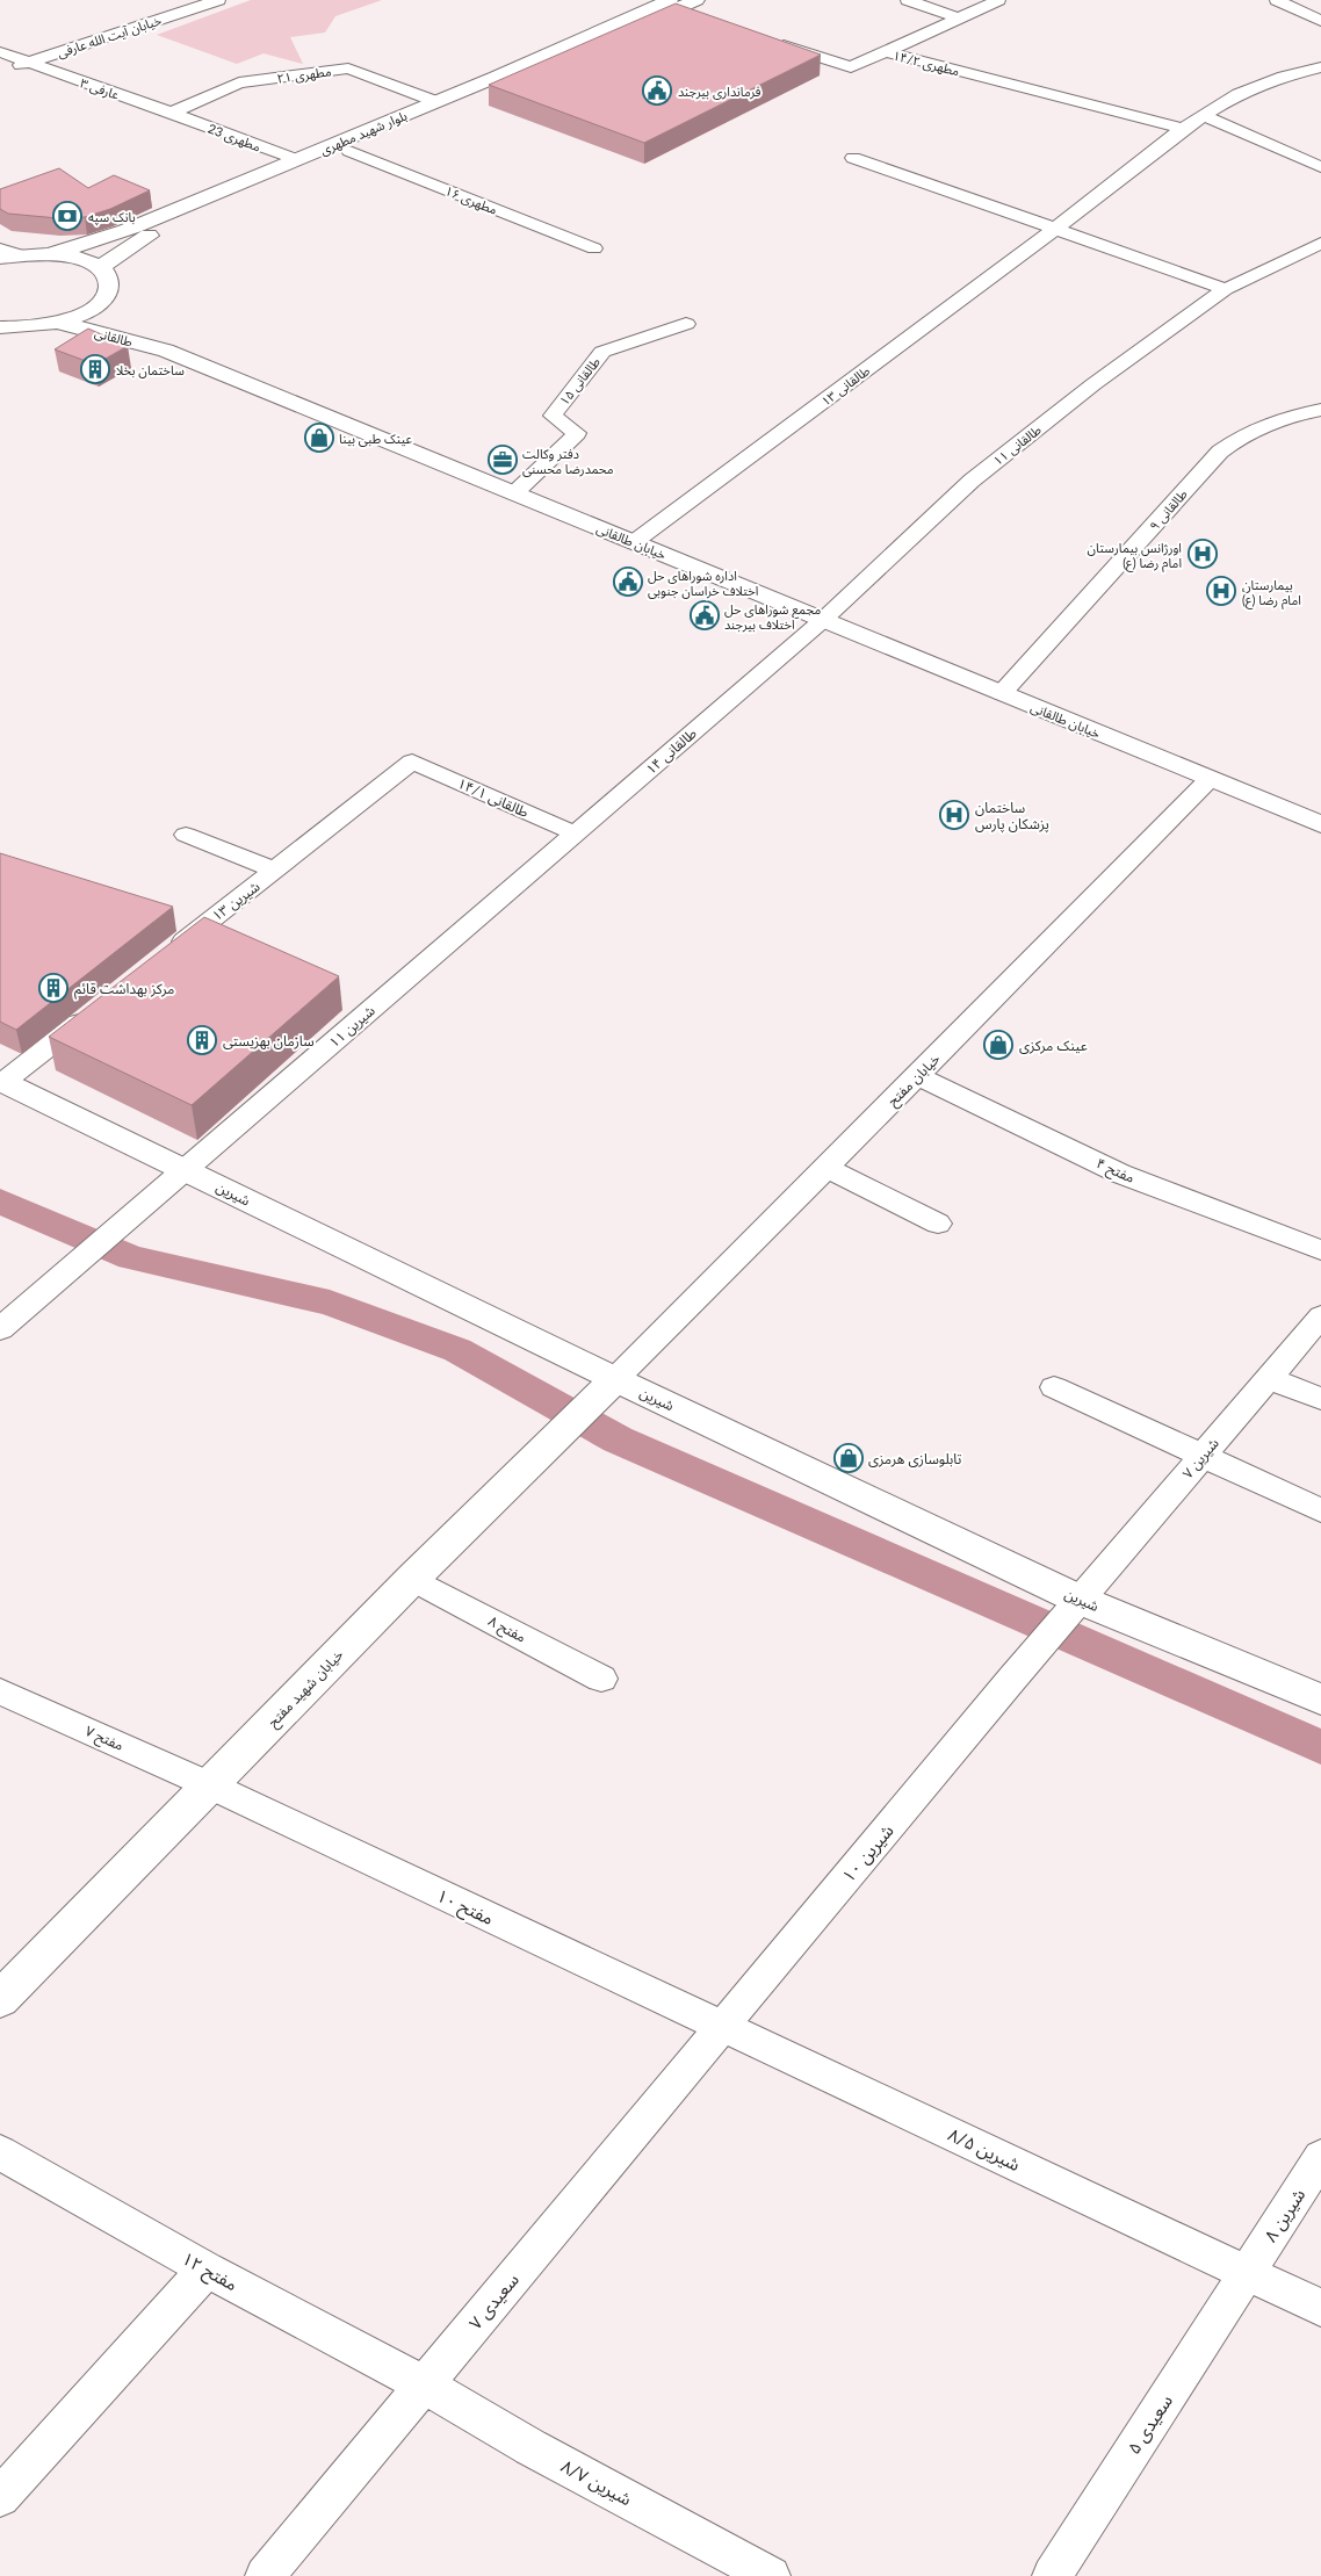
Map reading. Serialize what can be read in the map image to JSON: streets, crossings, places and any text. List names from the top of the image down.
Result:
{
  "streets": {
    "main road": [
      "بلوار شهید مطهری",
      "طالقانی",
      "خیابان طالقانی",
      "شیرین",
      "خیابان شهید مفتح"
    ],
    "street": [
      "خیابان آیت الله عارفی",
      "مطهری ۱۴/۲",
      "مطهری ۲۱",
      "عارفی ۳",
      "مطهری 23",
      "مطهری ۱۶",
      "طالقانی ۱۵",
      "طالقانی ۱۳",
      "طالقانی ۱۱",
      "طالقانی ۹",
      "طالقانی ۱۴",
      "طالقانی ۱۴/۱",
      "شیرین ۱۳",
      "شیرین ۱۱",
      "خیابان مفتح",
      "مفتح ۴",
      "شیرین ۷",
      "مفتح ۸",
      "مفتح ۷",
      "شیرین ۱۰",
      "مفتح ۱۰",
      "شیرین ۸/۵",
      "شیرین ۸",
      "مفتح ۱۲",
      "سعیدی ۷",
      "سعیدی ۵",
      "شیرین ۸/۷"
    ]
  },
  "crossings": [
    ["خیابان آیت الله عارفی", "عارفی ۳"],
    ["مطهری ۱۴/۲", "طالقانی ۱۳"],
    ["مطهری ۲۱", "عارفی ۳"],
    ["مطهری ۲۱", "بلوار شهید مطهری"],
    ["مطهری ۲۱", "مطهری 23"],
    ["عارفی ۳", "مطهری 23"],
    ["بلوار شهید مطهری", "مطهری 23"],
    ["بلوار شهید مطهری", "مطهری ۱۶"],
    ["طالقانی", "خیابان طالقانی"],
    ["طالقانی ۱۵", "خیابان طالقانی"],
    ["طالقانی ۱۳", "خیابان طالقانی"],
    ["طالقانی ۱۱", "خیابان طالقانی"],
    ["طالقانی ۱۱", "طالقانی ۱۴"],
    ["طالقانی ۹", "خیابان طالقانی"],
    ["خیابان طالقانی", "طالقانی ۱۴"],
    ["خیابان طالقانی", "خیابان مفتح"],
    ["طالقانی ۱۴", "طالقانی ۱۴/۱"],
    ["طالقانی ۱۴", "شیرین ۱۱"],
    ["طالقانی ۱۴/۱", "شیرین ۱۳"],
    ["شیرین ۱۱", "شیرین"],
    ["خیابان مفتح", "مفتح ۴"],
    ["خیابان مفتح", "شیرین"],
    ["خیابان مفتح", "خیابان شهید مفتح"],
    ["شیرین", "شیرین ۷"],
    ["شیرین", "خیابان شهید مفتح"],
    ["شیرین ۷", "شیرین ۱۰"],
    ["مفتح ۸", "خیابان شهید مفتح"],
    ["خیابان شهید مفتح", "مفتح ۷"],
    ["خیابان شهید مفتح", "مفتح ۱۰"],
    ["مفتح ۷", "مفتح ۱۰"],
    ["شیرین ۱۰", "مفتح ۱۰"],
    ["شیرین ۱۰", "شیرین ۸/۵"],
    ["شیرین ۱۰", "سعیدی ۷"],
    ["مفتح ۱۰", "شیرین ۸/۵"],
    ["مفتح ۱۰", "سعیدی ۷"],
    ["شیرین ۸/۵", "شیرین ۸"],
    ["شیرین ۸/۵", "سعیدی ۷"],
    ["شیرین ۸/۵", "سعیدی ۵"],
    ["شیرین ۸", "سعیدی ۵"],
    ["مفتح ۱۲", "سعیدی ۷"],
    ["مفتح ۱۲", "شیرین ۸/۷"],
    ["سعیدی ۷", "شیرین ۸/۷"]
  ],
  "places": {
    "public building": ["فرمانداری بیرجند", "اداره شوراهای حل اختلاف خراسان جنوبی", "مجمع شوراهای حل اختلاف بیرجند"],
    "bank": ["بانک سپه"],
    "building": ["ساختمان بخلا", "مرکز بهداشت قائم", "سازمان بهزیستی"],
    "shop": ["عینک طبی بینا", "عینک مرکزی", "تابلوسازی هرمزی"],
    "office": ["دفتر وکالت محمدرضا محسنی"],
    "hospital": ["اورژانس بیمارستان امام رضا (ع)", "بیمارستان امام رضا (ع)", "ساختمان پزشکان پارس"]
  }
}
